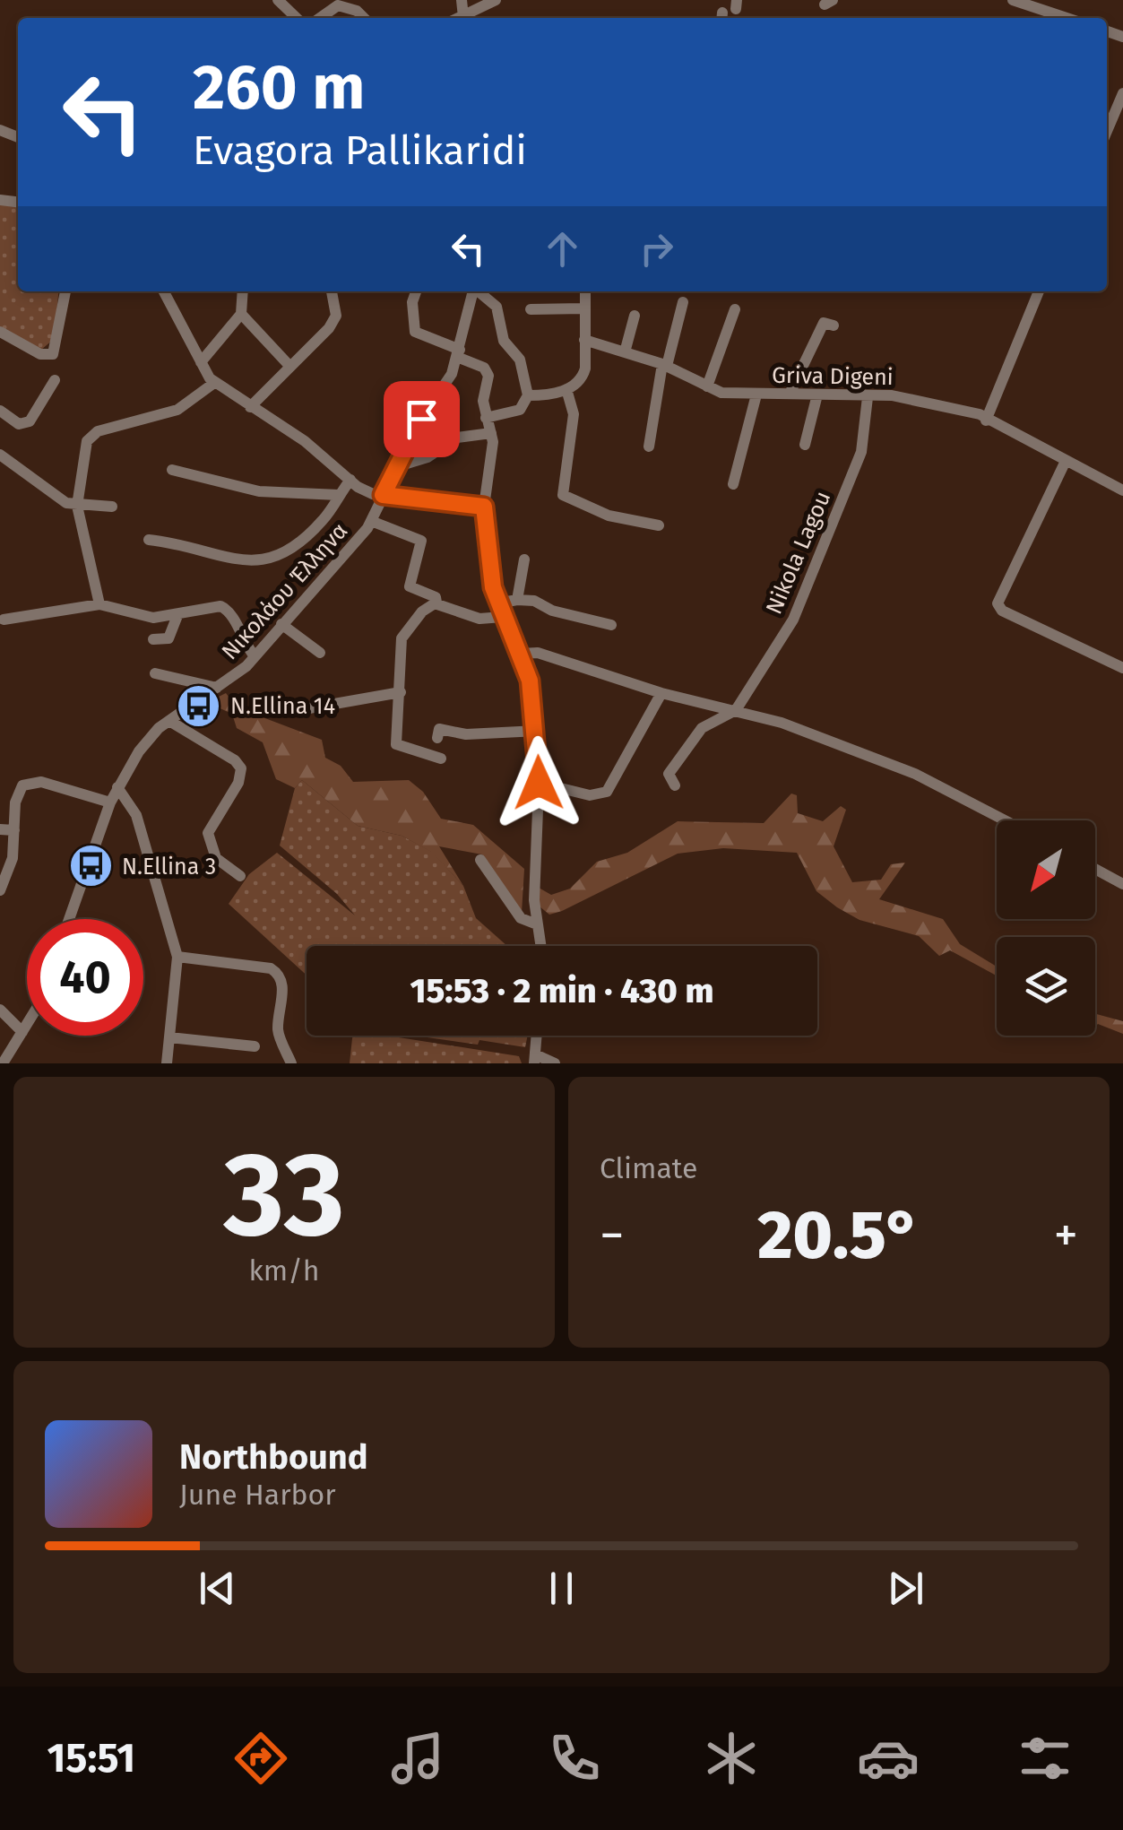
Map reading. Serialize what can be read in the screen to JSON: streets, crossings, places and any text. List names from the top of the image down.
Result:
{
  "streets": {
    "street": ["Griva Digeni", "Nikola Lagou", "Νικολάου Έλληνα"]
  },
  "crossings": [
    ["Griva Digeni", "Nikola Lagou"]
  ],
  "places": {
    "bus stop": ["N.Ellina 14", "N.Ellina 3"]
  },
  "north": "bottom left",
  "page": {
    "turn": ["260 m", "Evagora Pallikaridi"],
    "limit": "40",
    "trip": "15:53 · 2 min · 430 m",
    "tile": [
      ["33", "km/h"],
      "Climate"
    ],
    "heat": ["−", "20.5°", "+"],
    "song": ["Northbound", "June Harbor"],
    "tabs": "15:51"
  }
}
